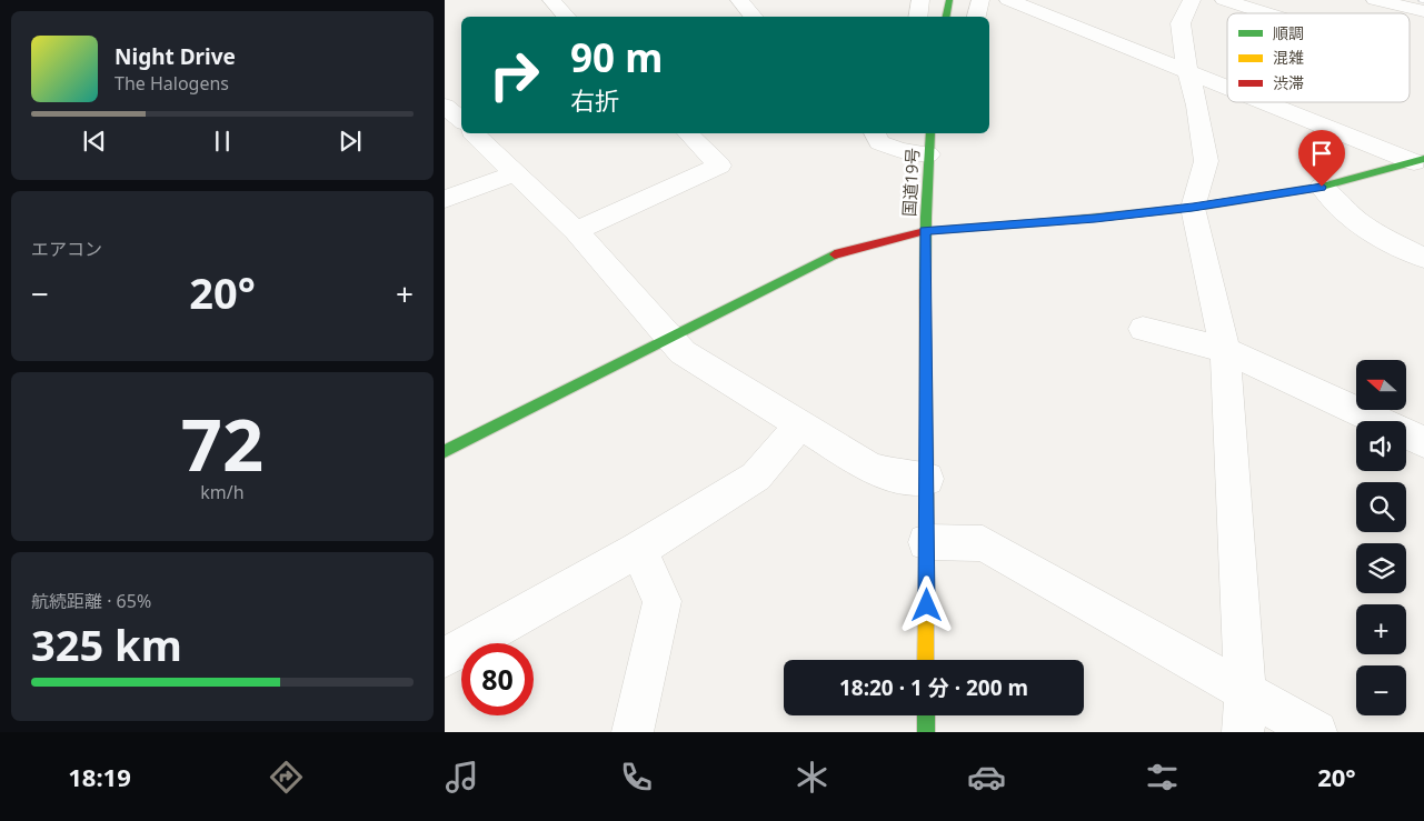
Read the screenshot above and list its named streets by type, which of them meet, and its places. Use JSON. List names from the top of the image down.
{
  "streets": {
    "main road": ["国道19号"]
  },
  "legend": ["順調", "混雑", "渋滞"],
  "north": "left",
  "page": {
    "turn": ["90 m", "右折"],
    "song": ["Night Drive", "The Halogens"],
    "tile": [
      "エアコン",
      ["72", "km/h"],
      ["航続距離 · 65%", "325 km"]
    ],
    "heat": ["−", "20°", "+"],
    "map_buttons": ["+", "−"],
    "limit": "80",
    "trip": "18:20 · 1 分 · 200 m",
    "tabs": ["18:19", "20°"]
  }
}
